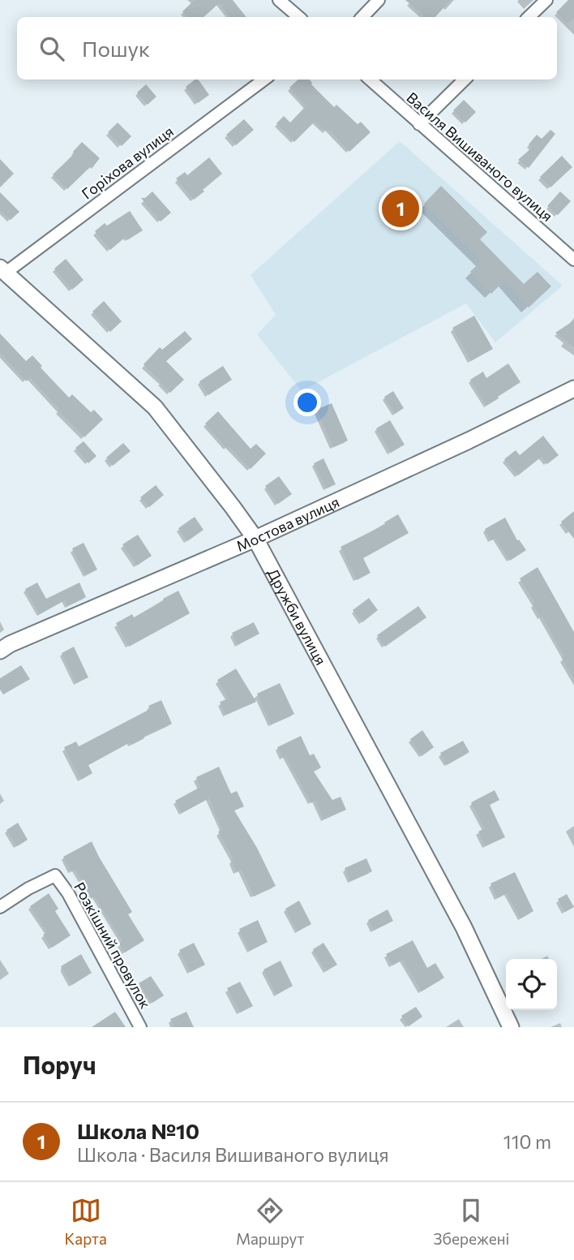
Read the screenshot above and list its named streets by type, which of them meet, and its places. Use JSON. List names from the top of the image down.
{
  "streets": {
    "street": [
      "Василя Вишиваного вулиця",
      "Горіхова вулиця",
      "Мостова вулиця",
      "Дружби вулиця",
      "Розкішний провулок"
    ]
  },
  "crossings": [
    ["Горіхова вулиця", "Дружби вулиця"],
    ["Мостова вулиця", "Дружби вулиця"]
  ],
  "page": {
    "search": "Пошук",
    "pins": "1",
    "heading": "Поруч",
    "list": [
      {
        "mark": "1",
        "name": "Школа №10",
        "note": "Школа · Василя Вишиваного вулиця",
        "value": "110 m"
      }
    ],
    "nav": ["Карта", "Маршрут", "Збережені"]
  }
}
